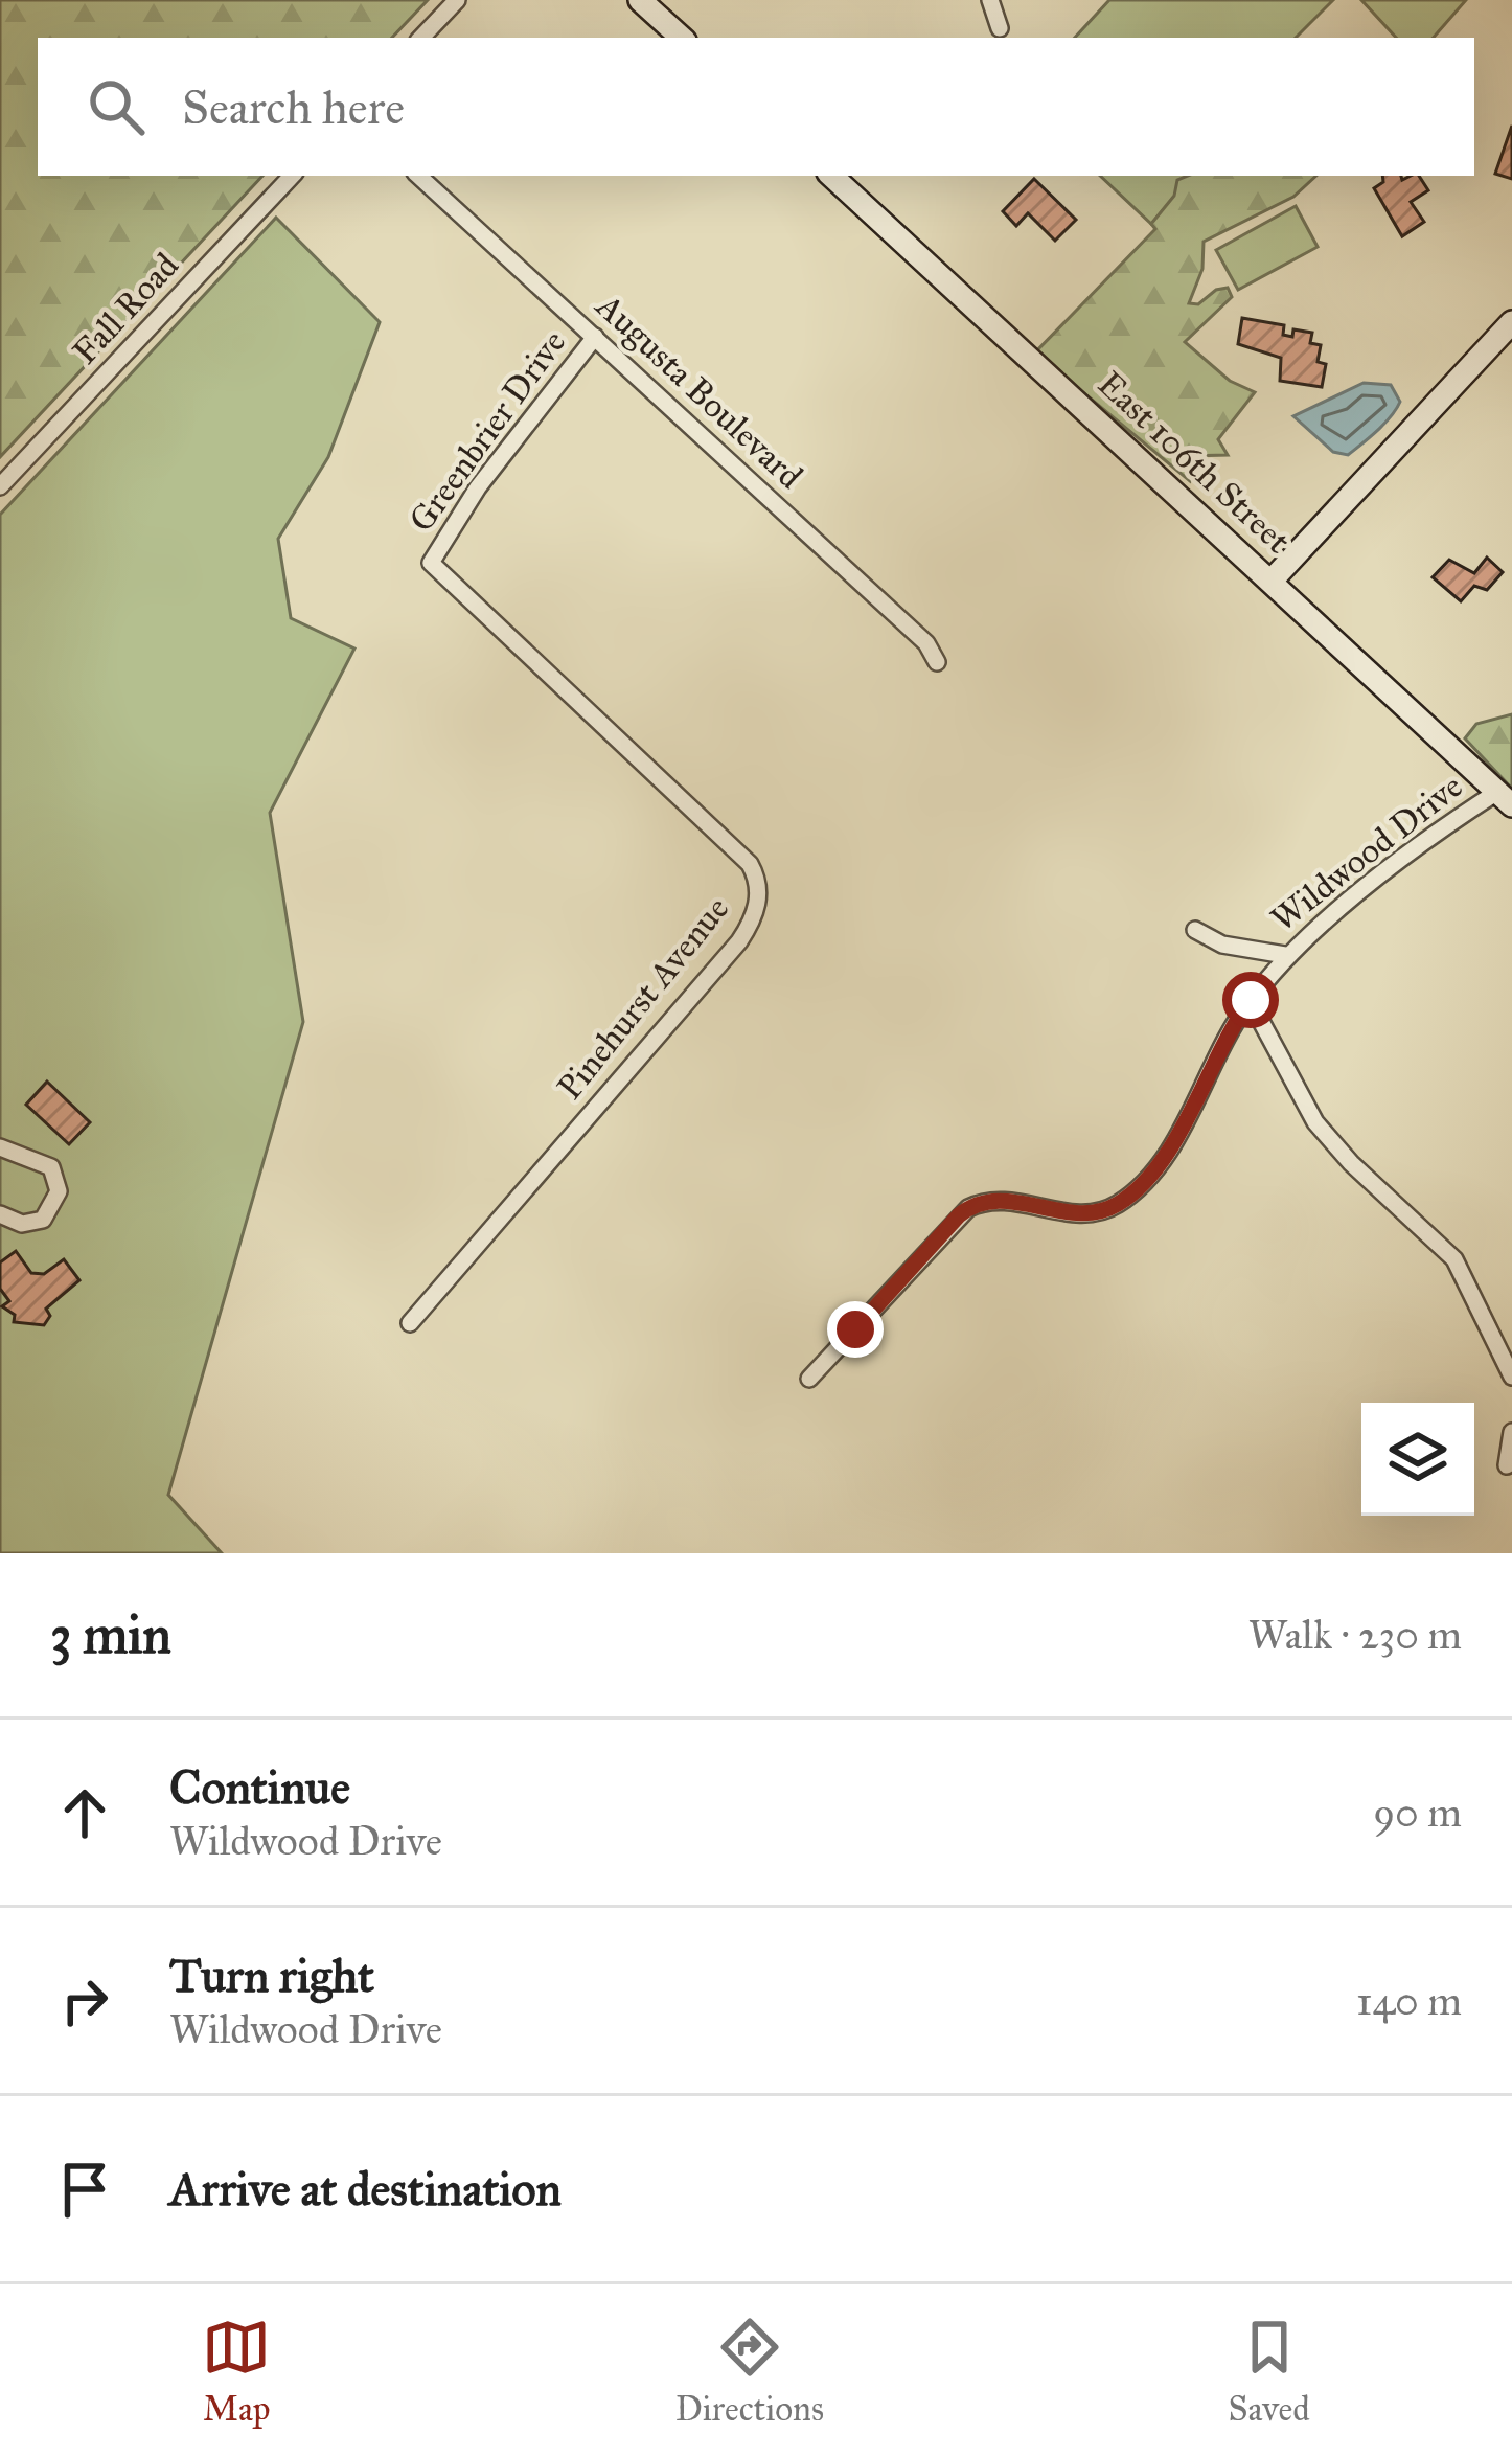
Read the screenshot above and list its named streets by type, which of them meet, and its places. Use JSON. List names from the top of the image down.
{
  "streets": {
    "street": [
      "Fall Road",
      "Augusta Boulevard",
      "Greenbrier Drive",
      "East 106th Street",
      "Wildwood Drive",
      "Pinehurst Avenue"
    ]
  },
  "crossings": [
    ["Augusta Boulevard", "Greenbrier Drive"],
    ["Greenbrier Drive", "Pinehurst Avenue"],
    ["East 106th Street", "Wildwood Drive"]
  ],
  "page": {
    "search": "Search here",
    "heading": ["3 min", "Walk · 230 m"],
    "list": [
      ["Continue", "Wildwood Drive", "90 m"],
      ["Turn right", "Wildwood Drive", "140 m"],
      "Arrive at destination"
    ],
    "nav": ["Map", "Directions", "Saved"]
  }
}
